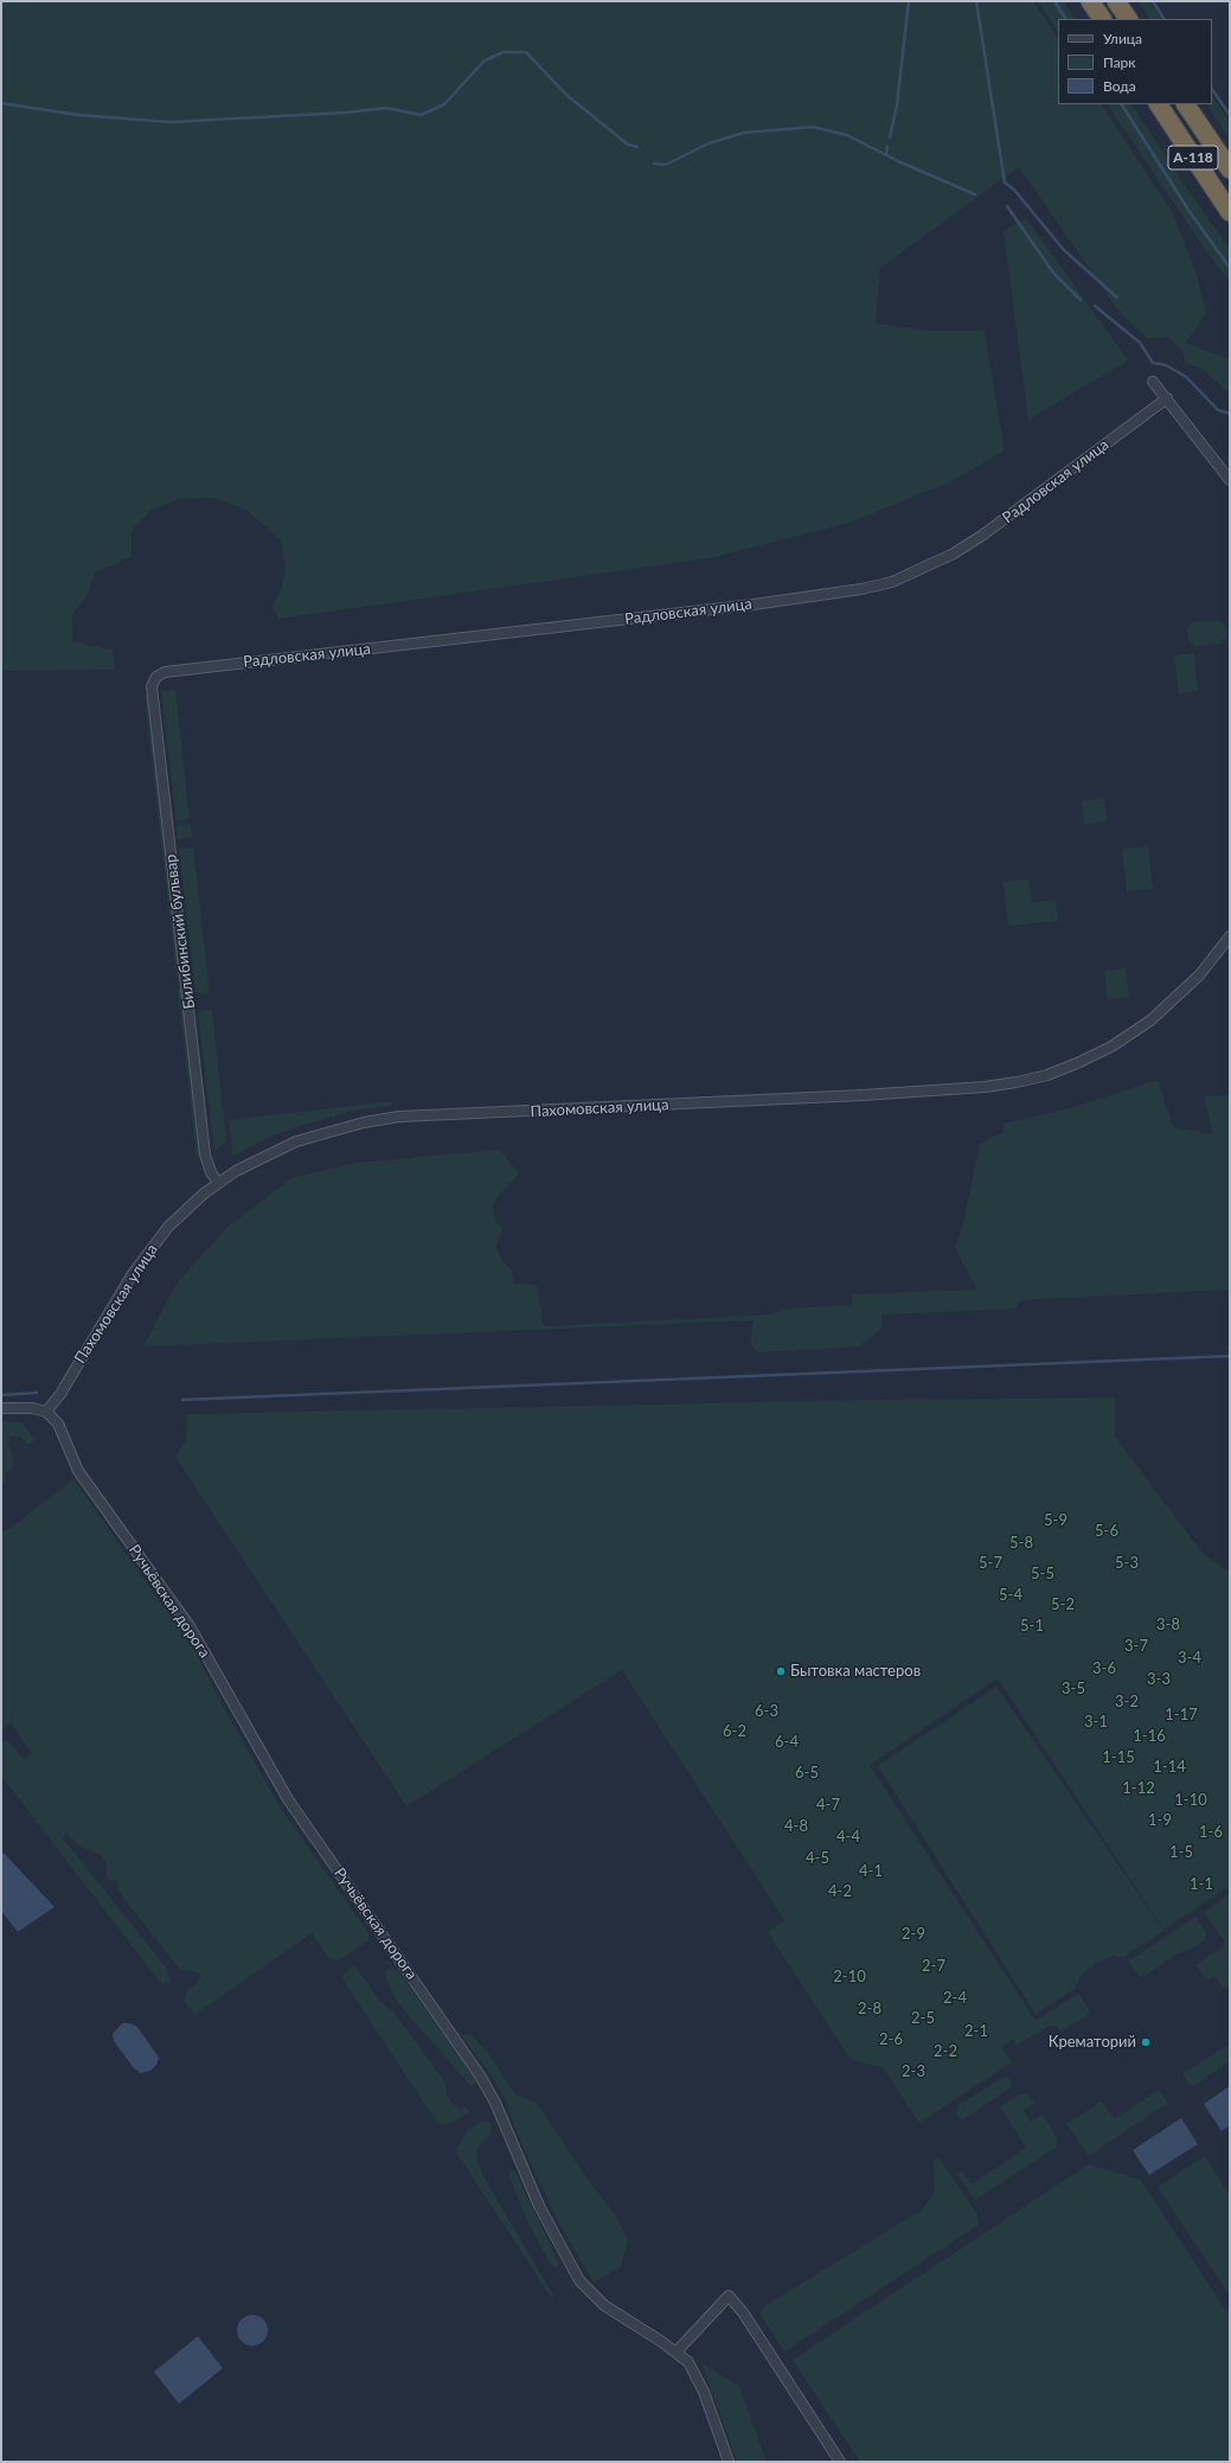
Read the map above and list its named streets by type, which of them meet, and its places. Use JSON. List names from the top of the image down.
{
  "streets": {
    "highway": ["А-118"],
    "street": [
      "Радловская улица",
      "Билибинский бульвар",
      "Пахомовская улица",
      "Ручьёвская дорога"
    ]
  },
  "crossings": [
    ["Радловская улица", "Билибинский бульвар"],
    ["Билибинский бульвар", "Пахомовская улица"],
    ["Пахомовская улица", "Ручьёвская дорога"]
  ],
  "parks": [
    "5-9",
    "5-6",
    "5-8",
    "5-7",
    "5-3",
    "5-5",
    "5-4",
    "5-2",
    "3-8",
    "5-1",
    "3-7",
    "3-4",
    "3-6",
    "3-3",
    "3-5",
    "3-2",
    "6-3",
    "1-17",
    "3-1",
    "6-2",
    "1-16",
    "6-4",
    "1-15",
    "1-14",
    "6-5",
    "1-12",
    "1-10",
    "4-7",
    "1-9",
    "4-8",
    "1-6",
    "4-4",
    "1-5",
    "4-5",
    "4-1",
    "1-1",
    "4-2",
    "2-9",
    "2-7",
    "2-10",
    "2-4",
    "2-8",
    "2-5",
    "2-1",
    "2-6",
    "2-2",
    "2-3"
  ],
  "places": ["Бытовка мастеров", "Крематорий"],
  "legend": ["Улица", "Парк", "Вода"]
}
